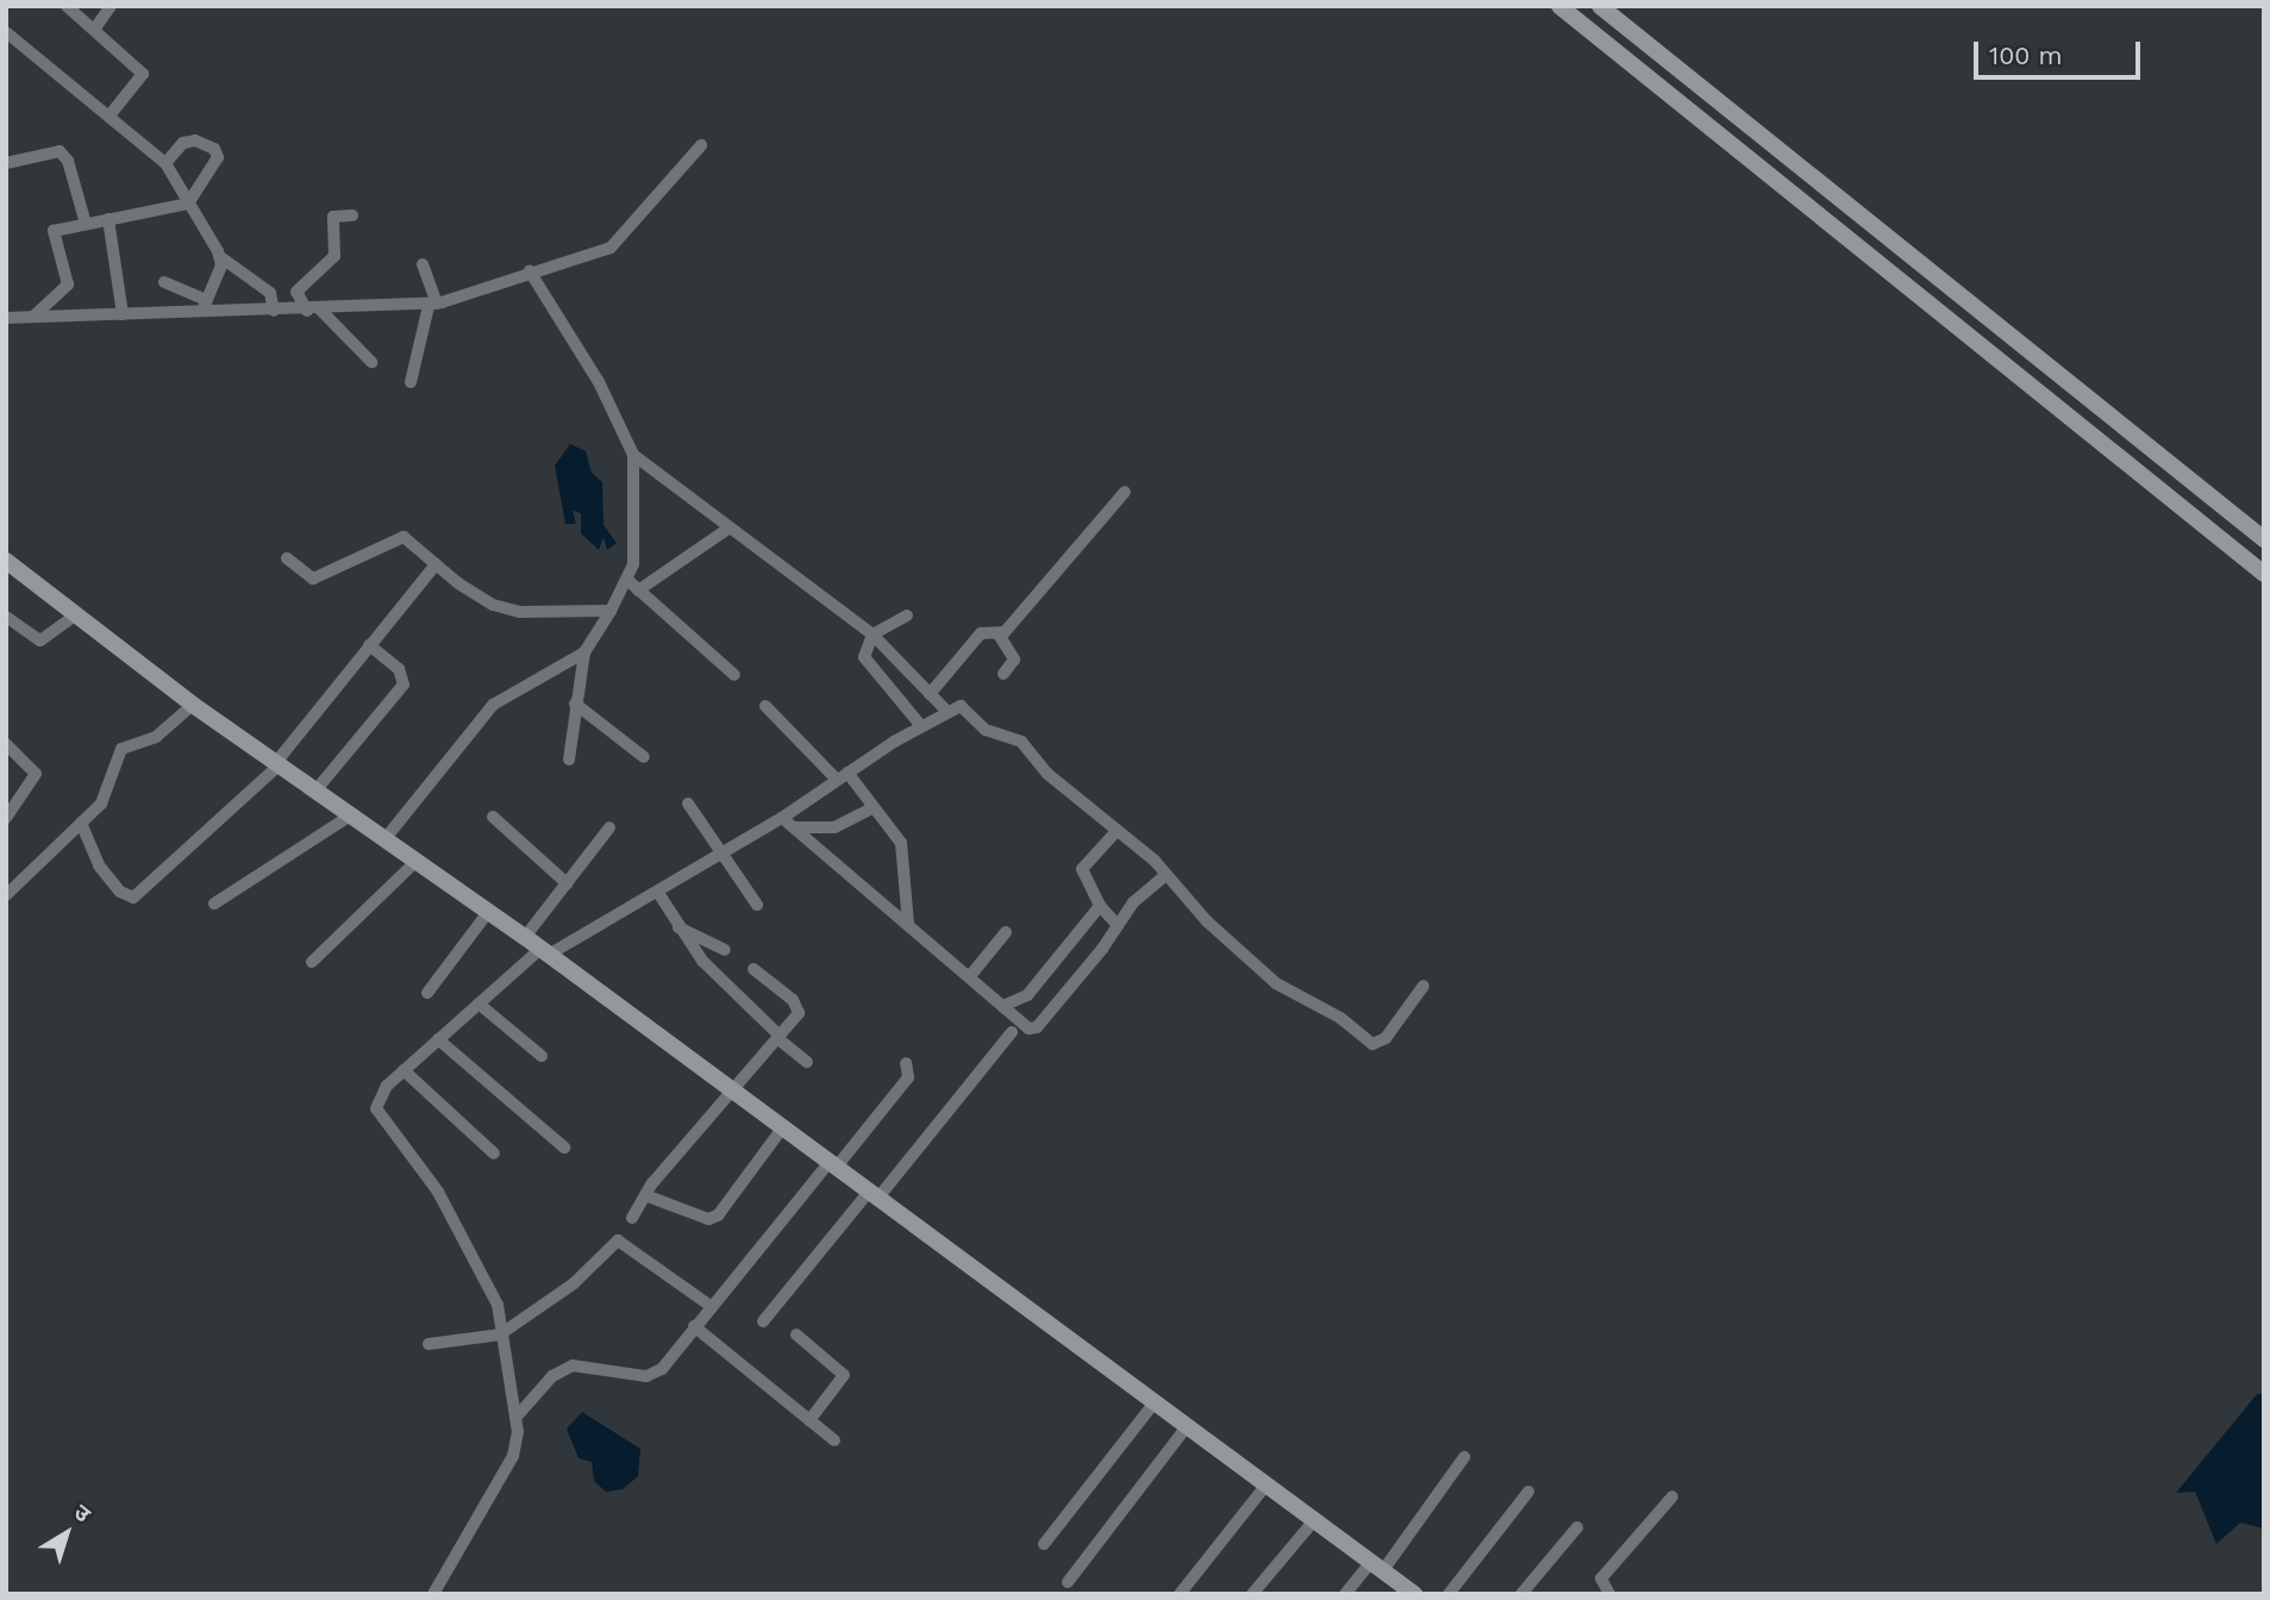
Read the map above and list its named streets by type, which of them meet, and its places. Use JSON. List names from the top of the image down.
{
  "scale_bar": "100 m",
  "north": "top right"
}
